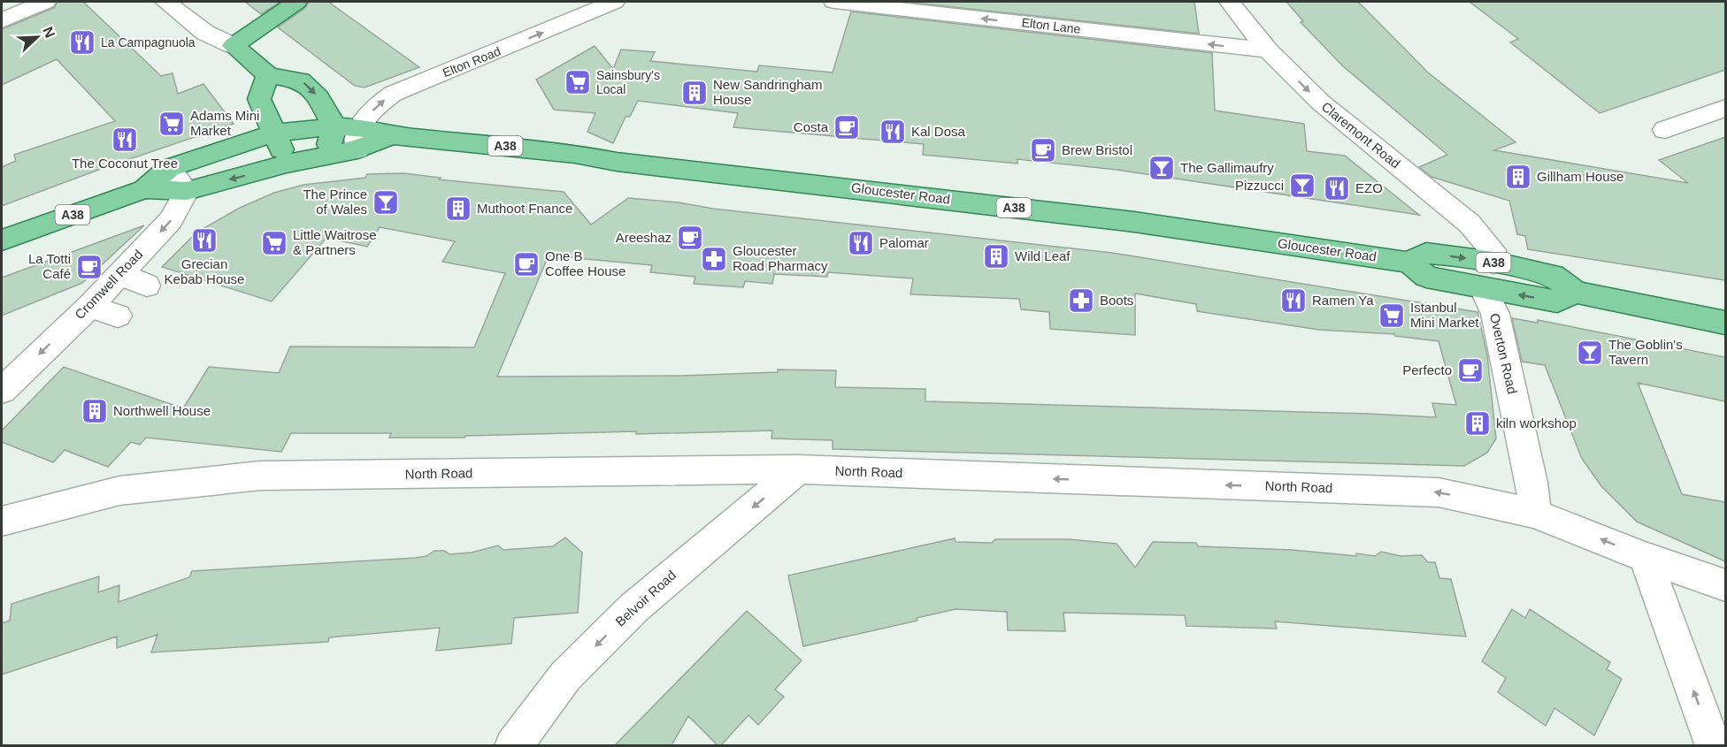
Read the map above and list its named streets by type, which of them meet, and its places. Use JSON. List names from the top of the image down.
{
  "streets": {
    "main road": ["A38", "Gloucester Road"],
    "street": [
      "Elton Lane",
      "Elton Road",
      "Claremont Road",
      "Cromwell Road",
      "Overton Road",
      "North Road",
      "Belvoir Road"
    ]
  },
  "crossings": [
    ["Elton Lane", "Claremont Road"],
    ["Elton Road", "Gloucester Road"],
    ["Claremont Road", "Gloucester Road"],
    ["Claremont Road", "Overton Road"],
    ["A38", "Gloucester Road"],
    ["A38", "Cromwell Road"],
    ["Gloucester Road", "Overton Road"],
    ["Overton Road", "North Road"],
    ["North Road", "Belvoir Road"]
  ],
  "one_way": [
    "Elton Lane",
    "Elton Road",
    "Claremont Road",
    "Cromwell Road",
    "North Road",
    "Belvoir Road"
  ],
  "places": {
    "restaurant": [
      "La Campagnuola",
      "Kal Dosa",
      "The Coconut Tree",
      "EZO",
      "Grecian Kebab House",
      "Palomar",
      "Ramen Ya"
    ],
    "supermarket": [
      "Sainsbury's Local",
      "Adams Mini Market",
      "Little Waitrose & Partners",
      "Istanbul Mini Market"
    ],
    "building": [
      "New Sandringham House",
      "Gillham House",
      "Muthoot Fnance",
      "Wild Leaf",
      "Northwell House",
      "kiln workshop"
    ],
    "cafe": [
      "Costa",
      "Brew Bristol",
      "Areeshaz",
      "One B Coffee House",
      "La Totti Café",
      "Perfecto"
    ],
    "bar": [
      "The Gallimaufry",
      "Pizzucci",
      "The Prince of Wales",
      "The Goblin's Tavern"
    ],
    "pharmacy": ["Gloucester Road Pharmacy", "Boots"]
  },
  "north": "top right"
}
